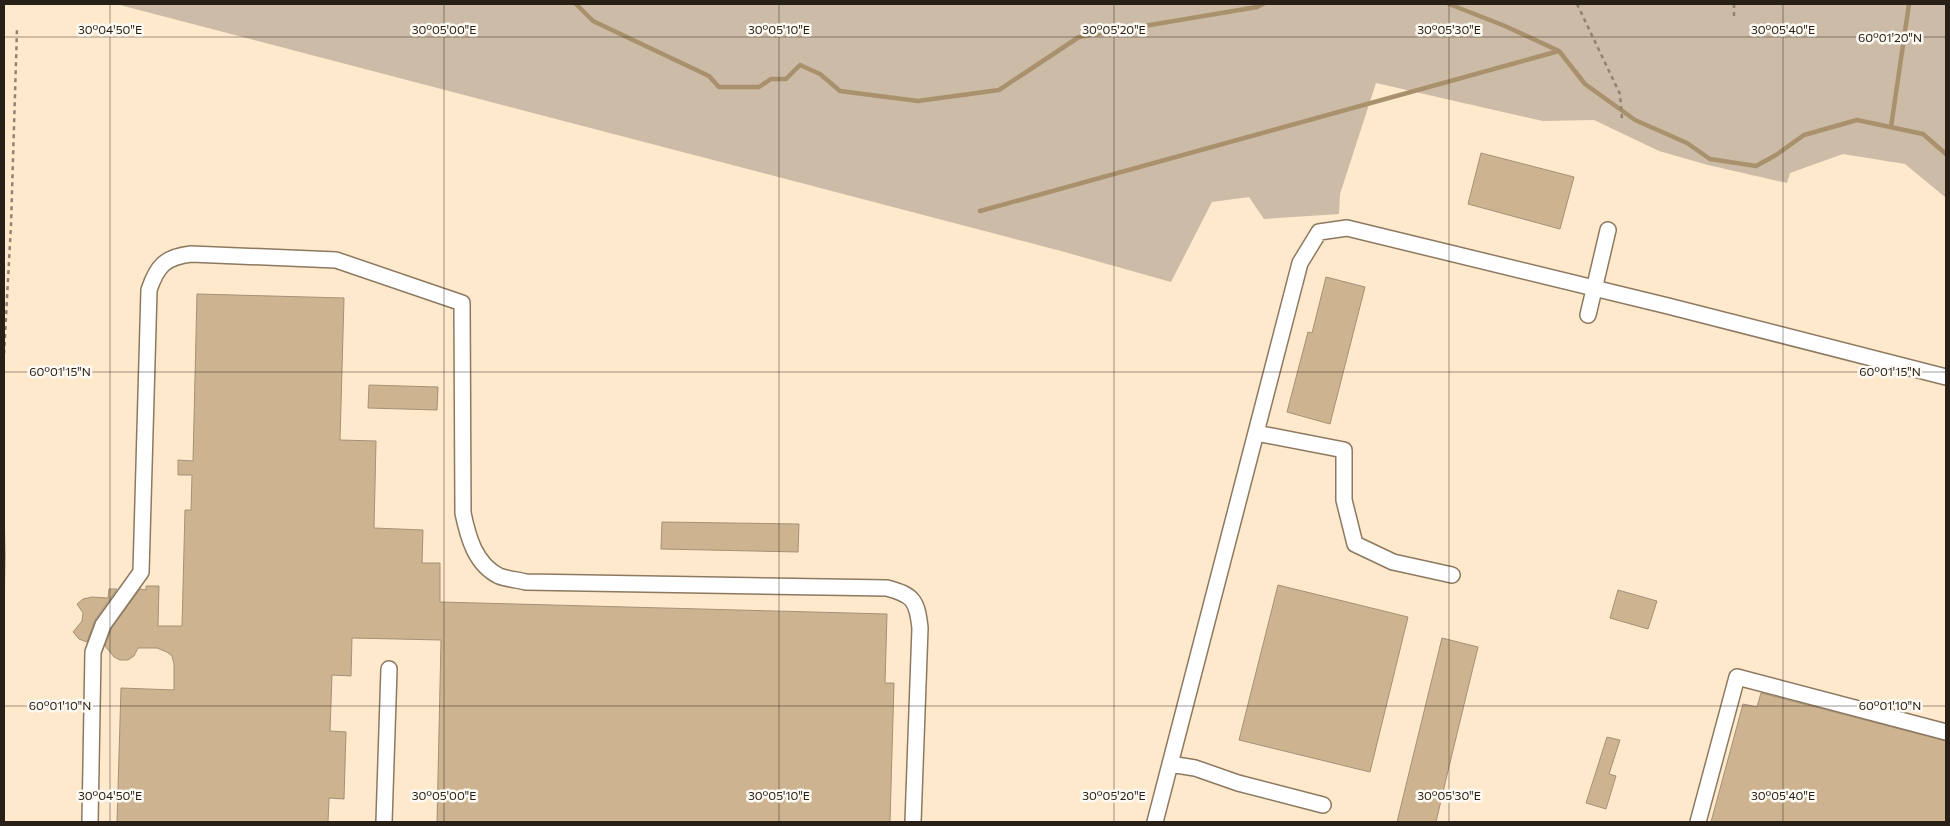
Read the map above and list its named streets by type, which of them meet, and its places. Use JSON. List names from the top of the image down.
{
  "coordinates": [
    "30°04'50\"E",
    "30°05'00\"E",
    "30°05'10\"E",
    "30°05'20\"E",
    "30°05'30\"E",
    "30°05'40\"E",
    "60°01'20\"N",
    "60°01'15\"N",
    "60°01'10\"N"
  ]
}
